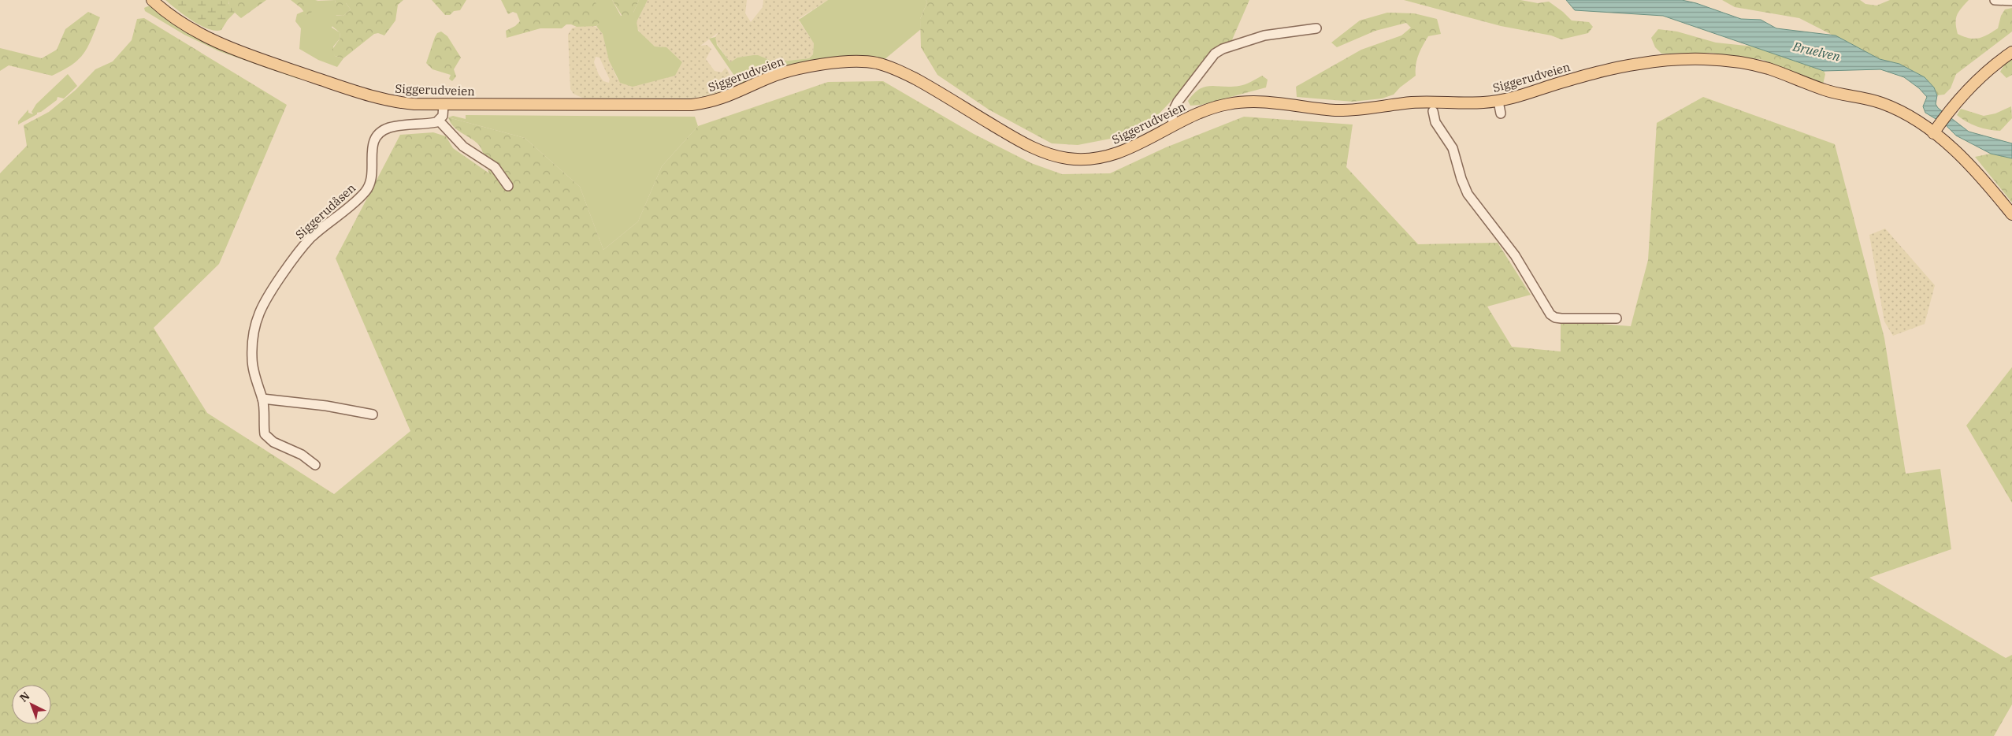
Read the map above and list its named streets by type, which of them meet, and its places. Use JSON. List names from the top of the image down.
{
  "streets": {
    "main road": ["Siggerudveien"],
    "street": ["Siggerudåsen"]
  },
  "water": ["Bruelven"],
  "north": "top left"
}
